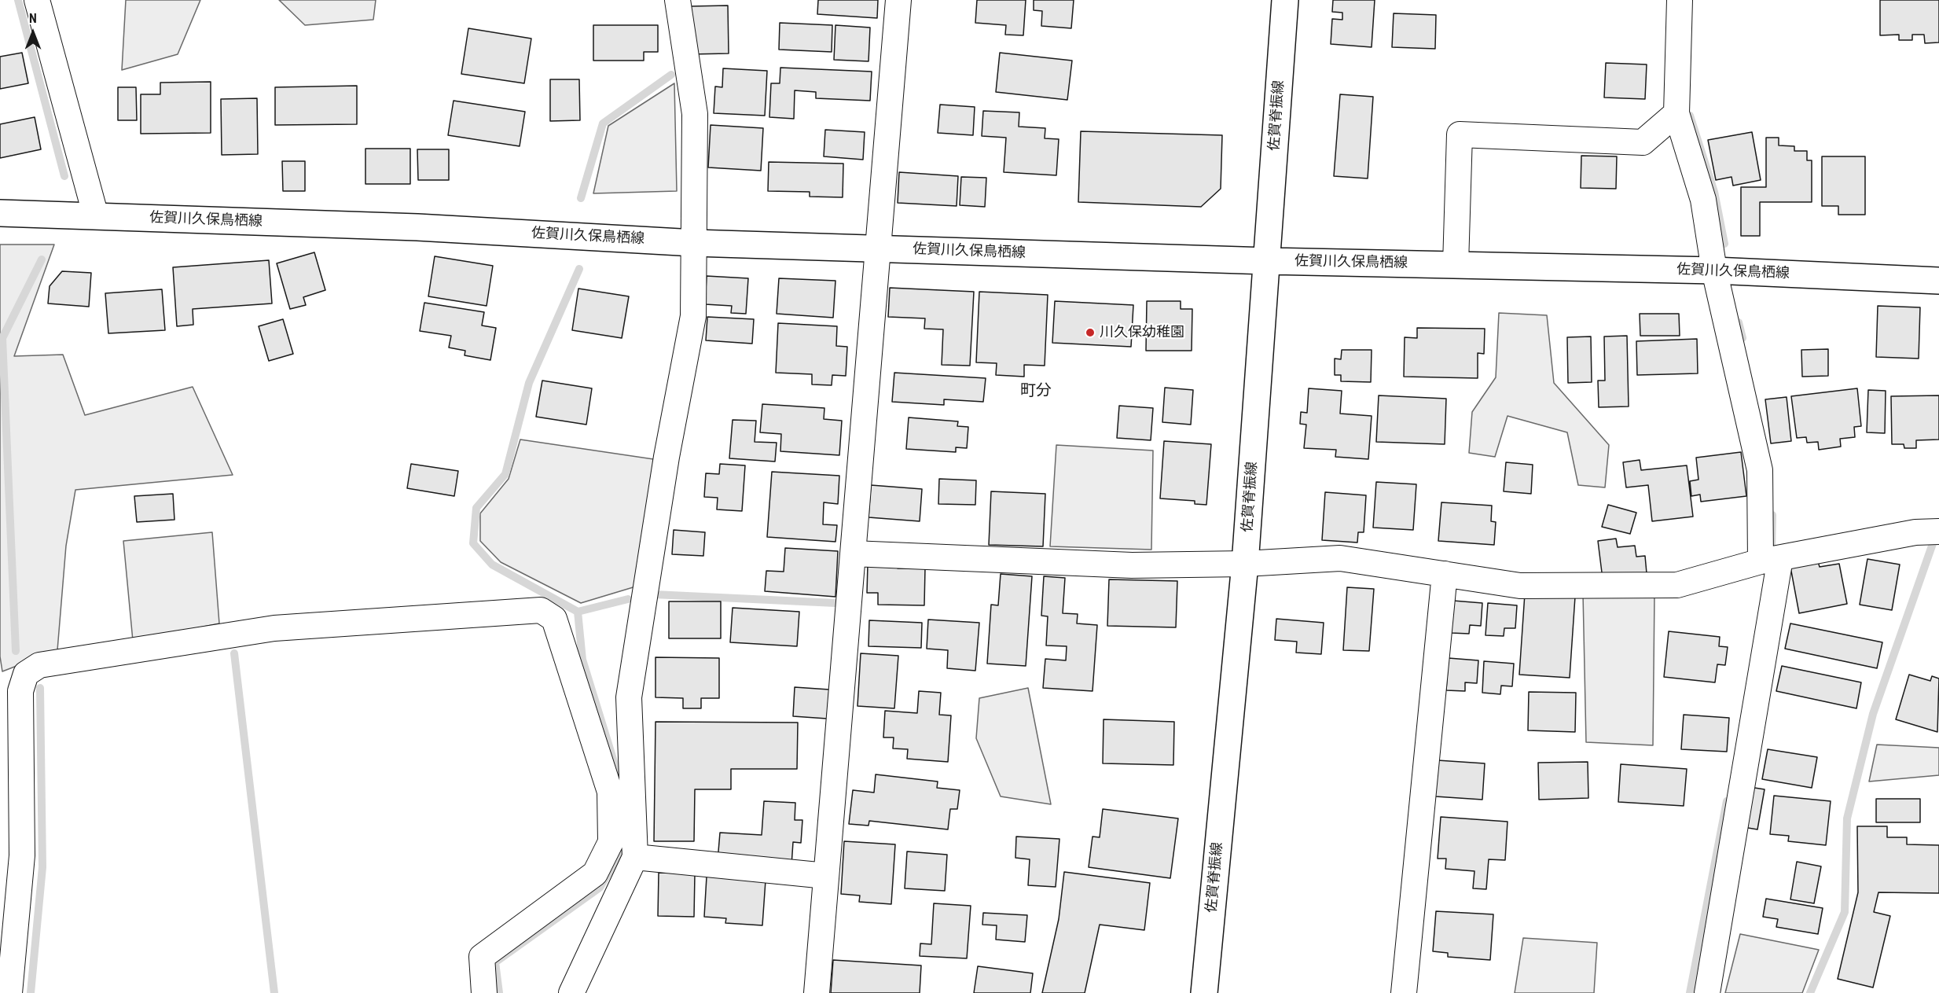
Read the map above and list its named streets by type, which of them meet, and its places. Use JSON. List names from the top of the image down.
{
  "streets": {
    "main road": ["佐賀脊振線", "佐賀川久保鳥栖線"]
  },
  "crossings": [
    ["佐賀脊振線", "佐賀川久保鳥栖線"]
  ],
  "districts": ["町分"],
  "places": ["川久保幼稚園"],
  "north": "top"
}
